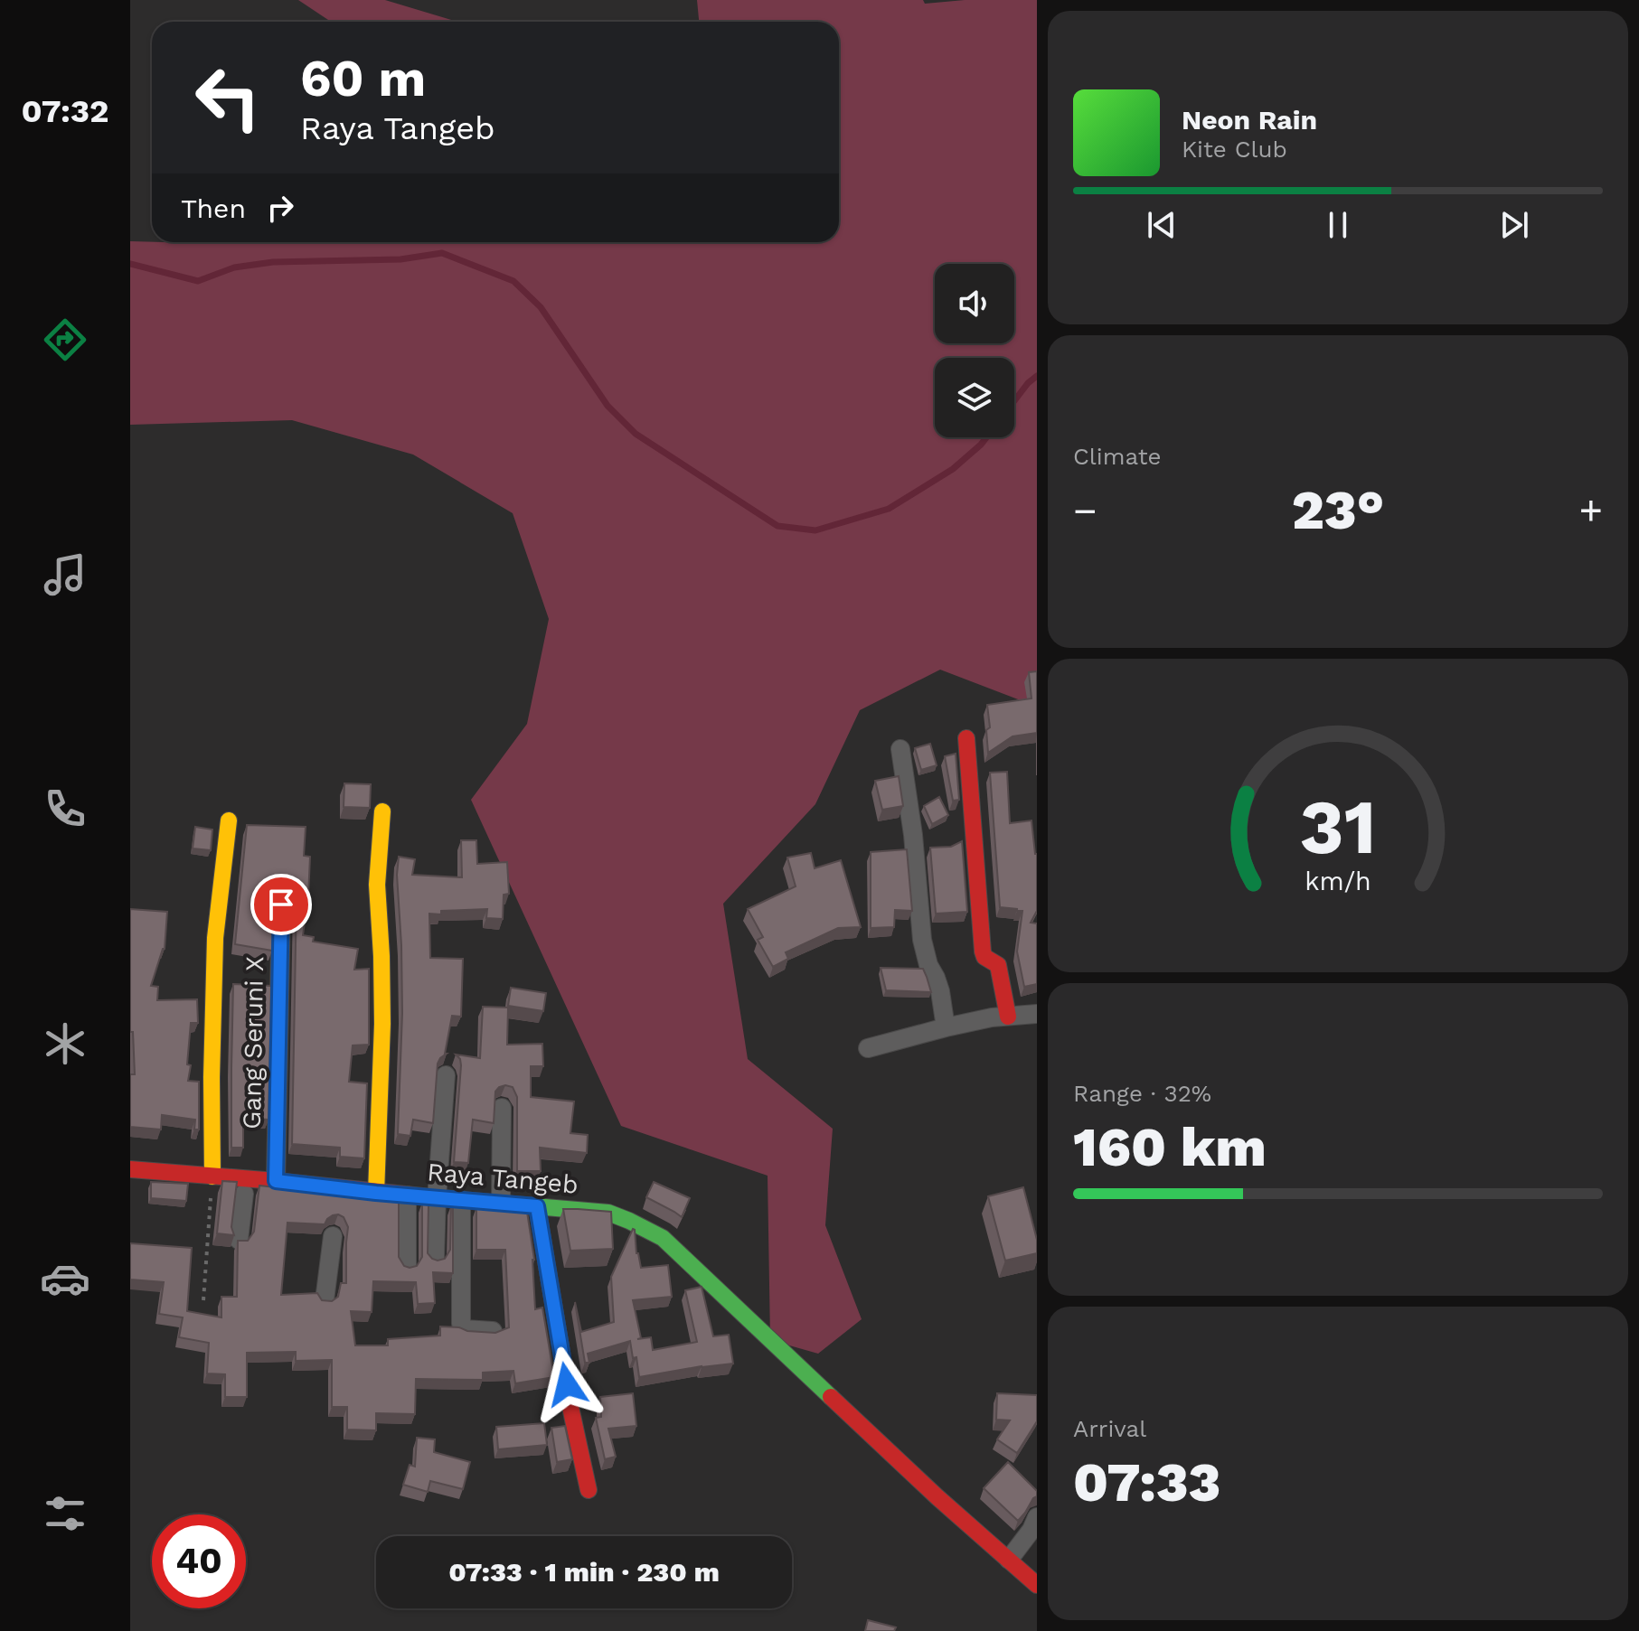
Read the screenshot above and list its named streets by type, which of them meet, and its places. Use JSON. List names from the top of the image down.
{
  "streets": {
    "street": ["Gang Seruni X", "Raya Tangeb"]
  },
  "crossings": [
    ["Gang Seruni X", "Raya Tangeb"]
  ],
  "page": {
    "tabs": "07:32",
    "turn": ["60 m", "Raya Tangeb"],
    "song": ["Neon Rain", "Kite Club"],
    "then": "Then",
    "tile": [
      "Climate",
      ["Range · 32%", "160 km"],
      ["Arrival", "07:33"]
    ],
    "heat": ["−", "23°", "+"],
    "limit": "40",
    "trip": "07:33 · 1 min · 230 m",
    "gauge": ["31", "km/h"]
  }
}
